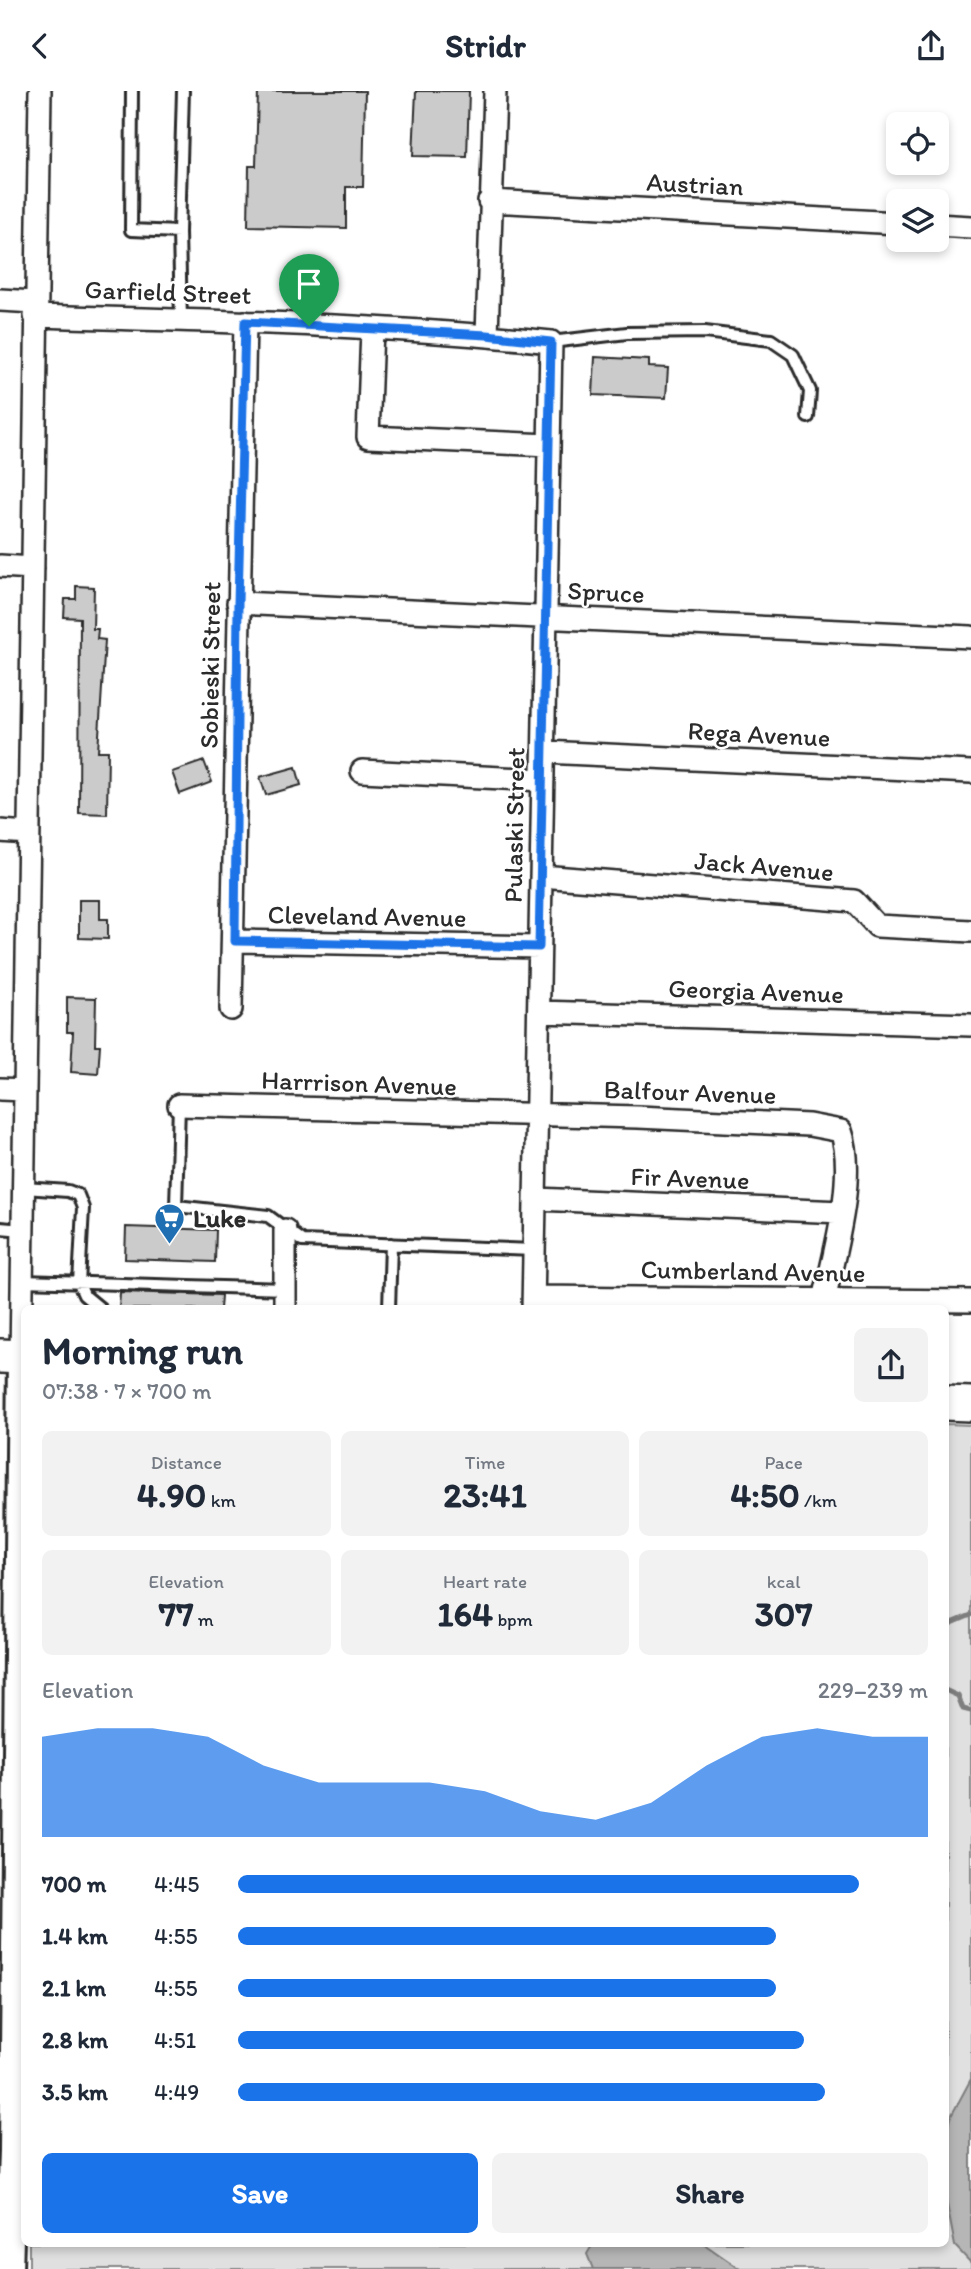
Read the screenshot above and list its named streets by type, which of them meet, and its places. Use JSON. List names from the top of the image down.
{
  "streets": {
    "street": [
      "Austrian",
      "Garfield Street",
      "Spruce",
      "Sobieski Street",
      "Rega Avenue",
      "Pulaski Street",
      "Jack Avenue",
      "Cleveland Avenue",
      "Georgia Avenue",
      "Harrrison Avenue",
      "Balfour Avenue",
      "Fir Avenue",
      "Cumberland Avenue"
    ]
  },
  "crossings": [
    ["Garfield Street", "Sobieski Street"],
    ["Garfield Street", "Pulaski Street"],
    ["Spruce", "Sobieski Street"],
    ["Spruce", "Pulaski Street"],
    ["Sobieski Street", "Cleveland Avenue"],
    ["Rega Avenue", "Pulaski Street"],
    ["Pulaski Street", "Jack Avenue"],
    ["Pulaski Street", "Cleveland Avenue"],
    ["Pulaski Street", "Georgia Avenue"],
    ["Pulaski Street", "Harrrison Avenue"],
    ["Pulaski Street", "Balfour Avenue"],
    ["Pulaski Street", "Fir Avenue"],
    ["Pulaski Street", "Cumberland Avenue"],
    ["Harrrison Avenue", "Balfour Avenue"],
    ["Balfour Avenue", "Fir Avenue"]
  ],
  "places": {
    "supermarket": ["Luke"]
  },
  "page": {
    "header": "Stridr",
    "heading": ["Morning run", "07:38 · 7 × 700 m"],
    "stats": [
      ["Distance", "4.90 km"],
      ["Time", "23:41"],
      ["Pace", "4:50 /km"],
      ["Elevation", "77 m"],
      ["Heart rate", "164 bpm"],
      ["kcal", "307"]
    ],
    "chart": ["Elevation", "229–239 m"],
    "list": [
      {
        "name": "700 m",
        "note": "4:45"
      },
      {
        "name": "1.4 km",
        "note": "4:55"
      },
      {
        "name": "2.1 km",
        "note": "4:55"
      },
      {
        "name": "2.8 km",
        "note": "4:51"
      },
      {
        "name": "3.5 km",
        "note": "4:49"
      }
    ],
    "buttons": ["Save", "Share"]
  }
}
